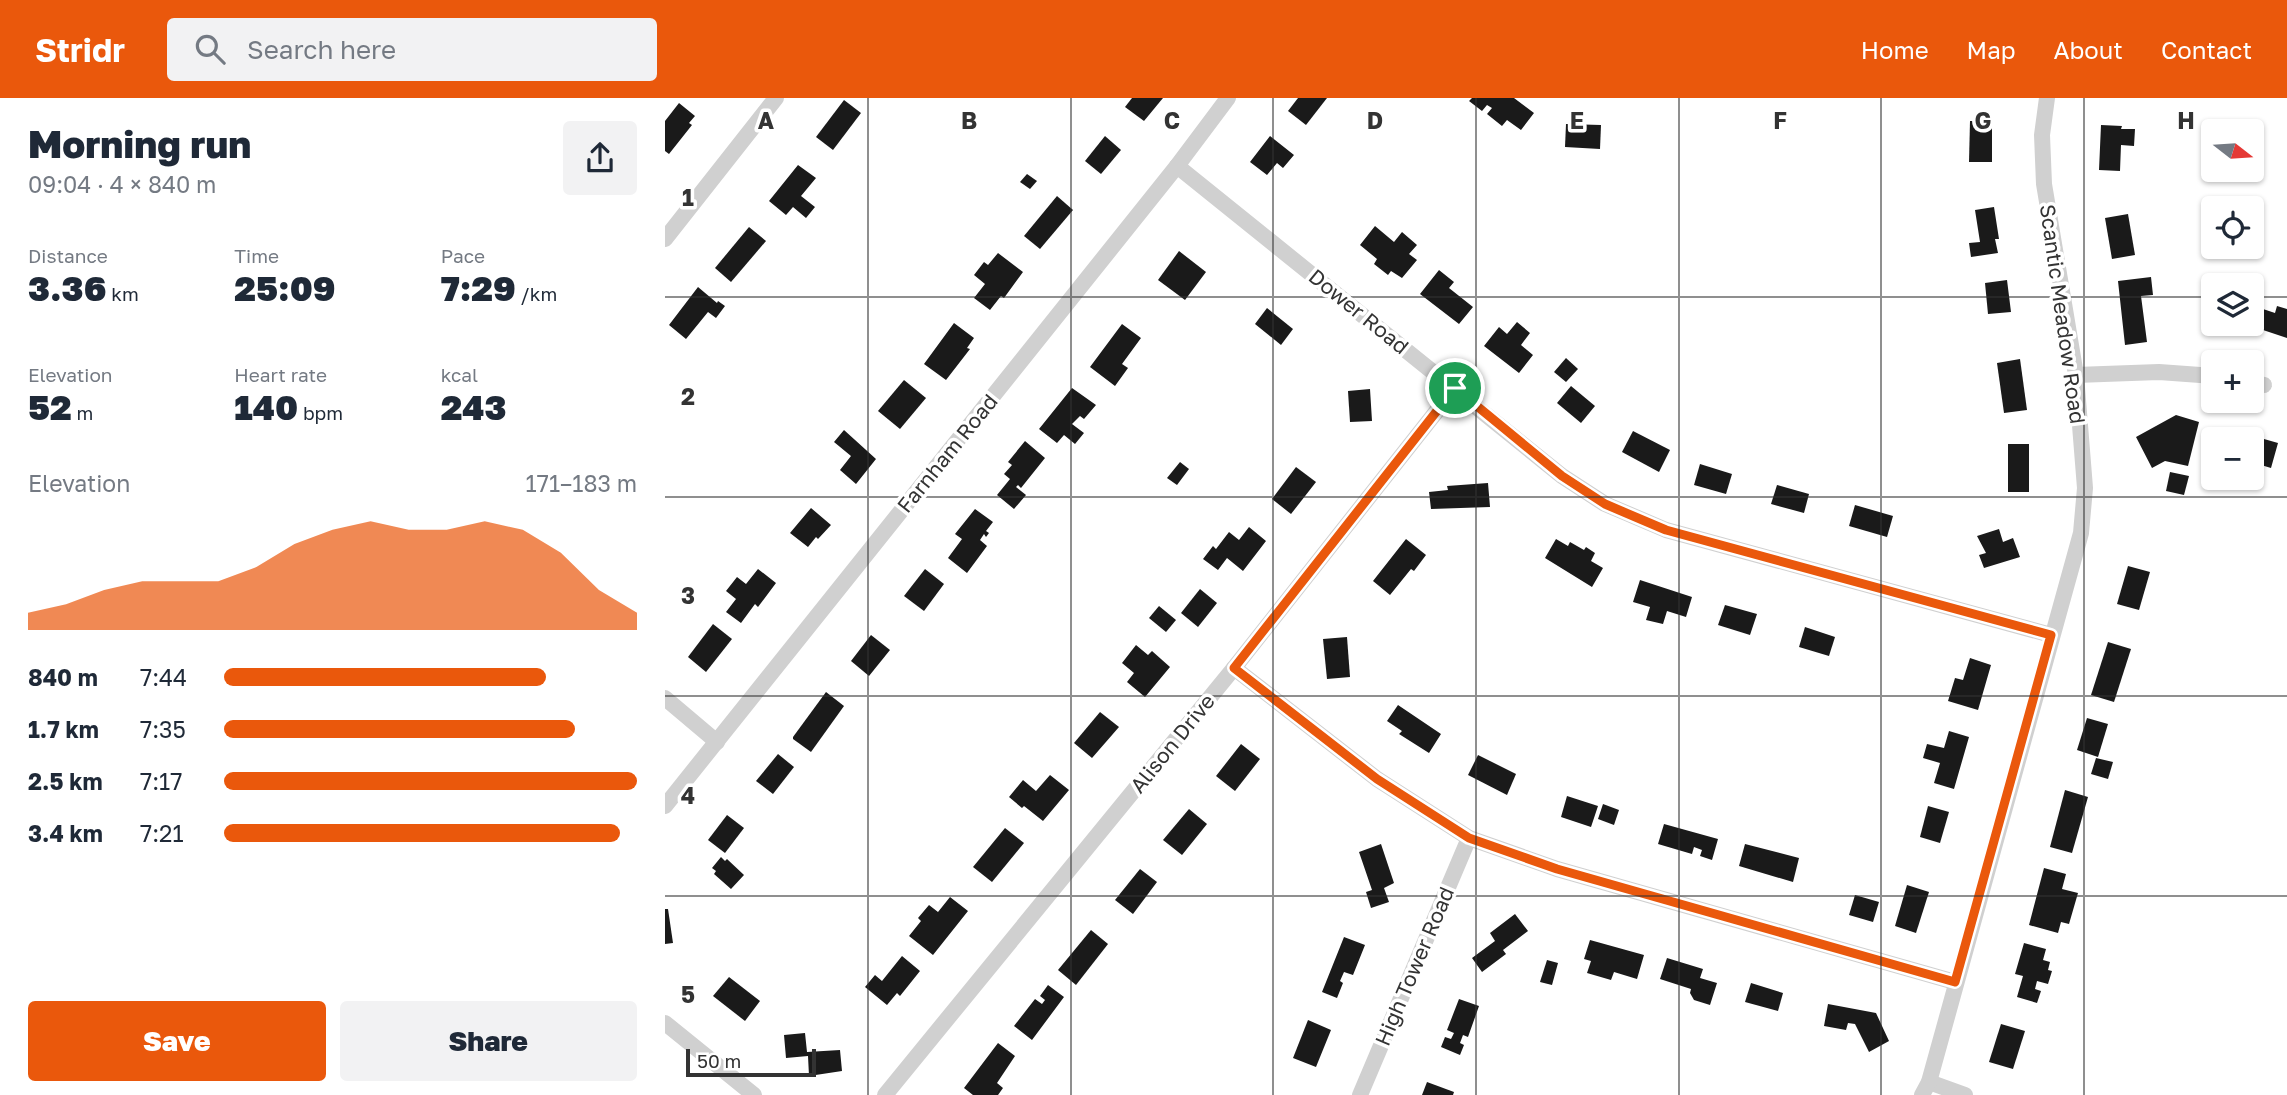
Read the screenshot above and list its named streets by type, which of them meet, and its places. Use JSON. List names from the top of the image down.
{
  "streets": {
    "street": [
      "Dower Road",
      "Scantic Meadow Road",
      "Farnham Road",
      "Alison Drive",
      "High Tower Road"
    ]
  },
  "crossings": [
    ["Dower Road", "Scantic Meadow Road"],
    ["Dower Road", "Farnham Road"],
    ["Dower Road", "Alison Drive"]
  ],
  "scale_bar": "50 m",
  "north": "right",
  "page": {
    "header": "Stridr",
    "search": "Search here",
    "nav": [
      "Home",
      "Map",
      "About",
      "Contact"
    ],
    "heading": ["Morning run", "09:04 · 4 × 840 m"],
    "map_buttons": ["+", "−"],
    "stats": [
      ["Distance", "3.36 km"],
      ["Time", "25:09"],
      ["Pace", "7:29 /km"],
      ["Elevation", "52 m"],
      ["Heart rate", "140 bpm"],
      ["kcal", "243"]
    ],
    "chart": ["Elevation", "171–183 m"],
    "list": [
      {
        "name": "840 m",
        "note": "7:44"
      },
      {
        "name": "1.7 km",
        "note": "7:35"
      },
      {
        "name": "2.5 km",
        "note": "7:17"
      },
      {
        "name": "3.4 km",
        "note": "7:21"
      }
    ],
    "buttons": ["Save", "Share"],
    "scale": "50 m"
  },
  "grid": {
    "columns": [
      "A",
      "B",
      "C",
      "D",
      "E",
      "F",
      "G",
      "H"
    ],
    "rows": [
      "1",
      "2",
      "3",
      "4",
      "5"
    ]
  }
}
